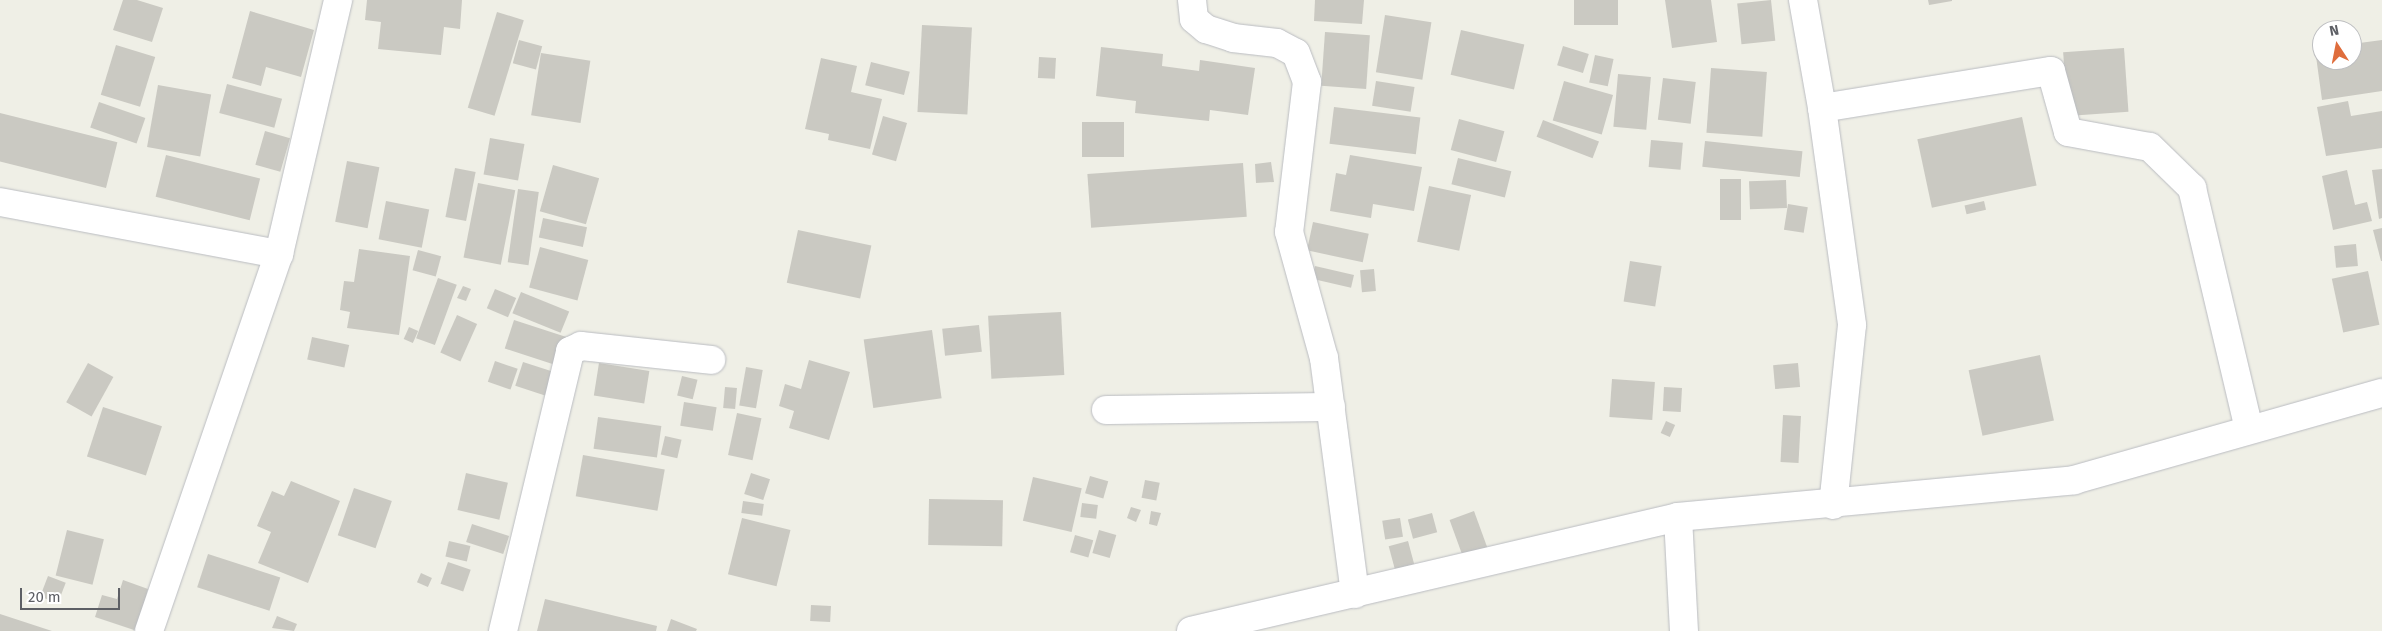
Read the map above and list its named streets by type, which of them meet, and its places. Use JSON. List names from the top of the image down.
{
  "scale_bar": "20 m",
  "north": "top"
}
